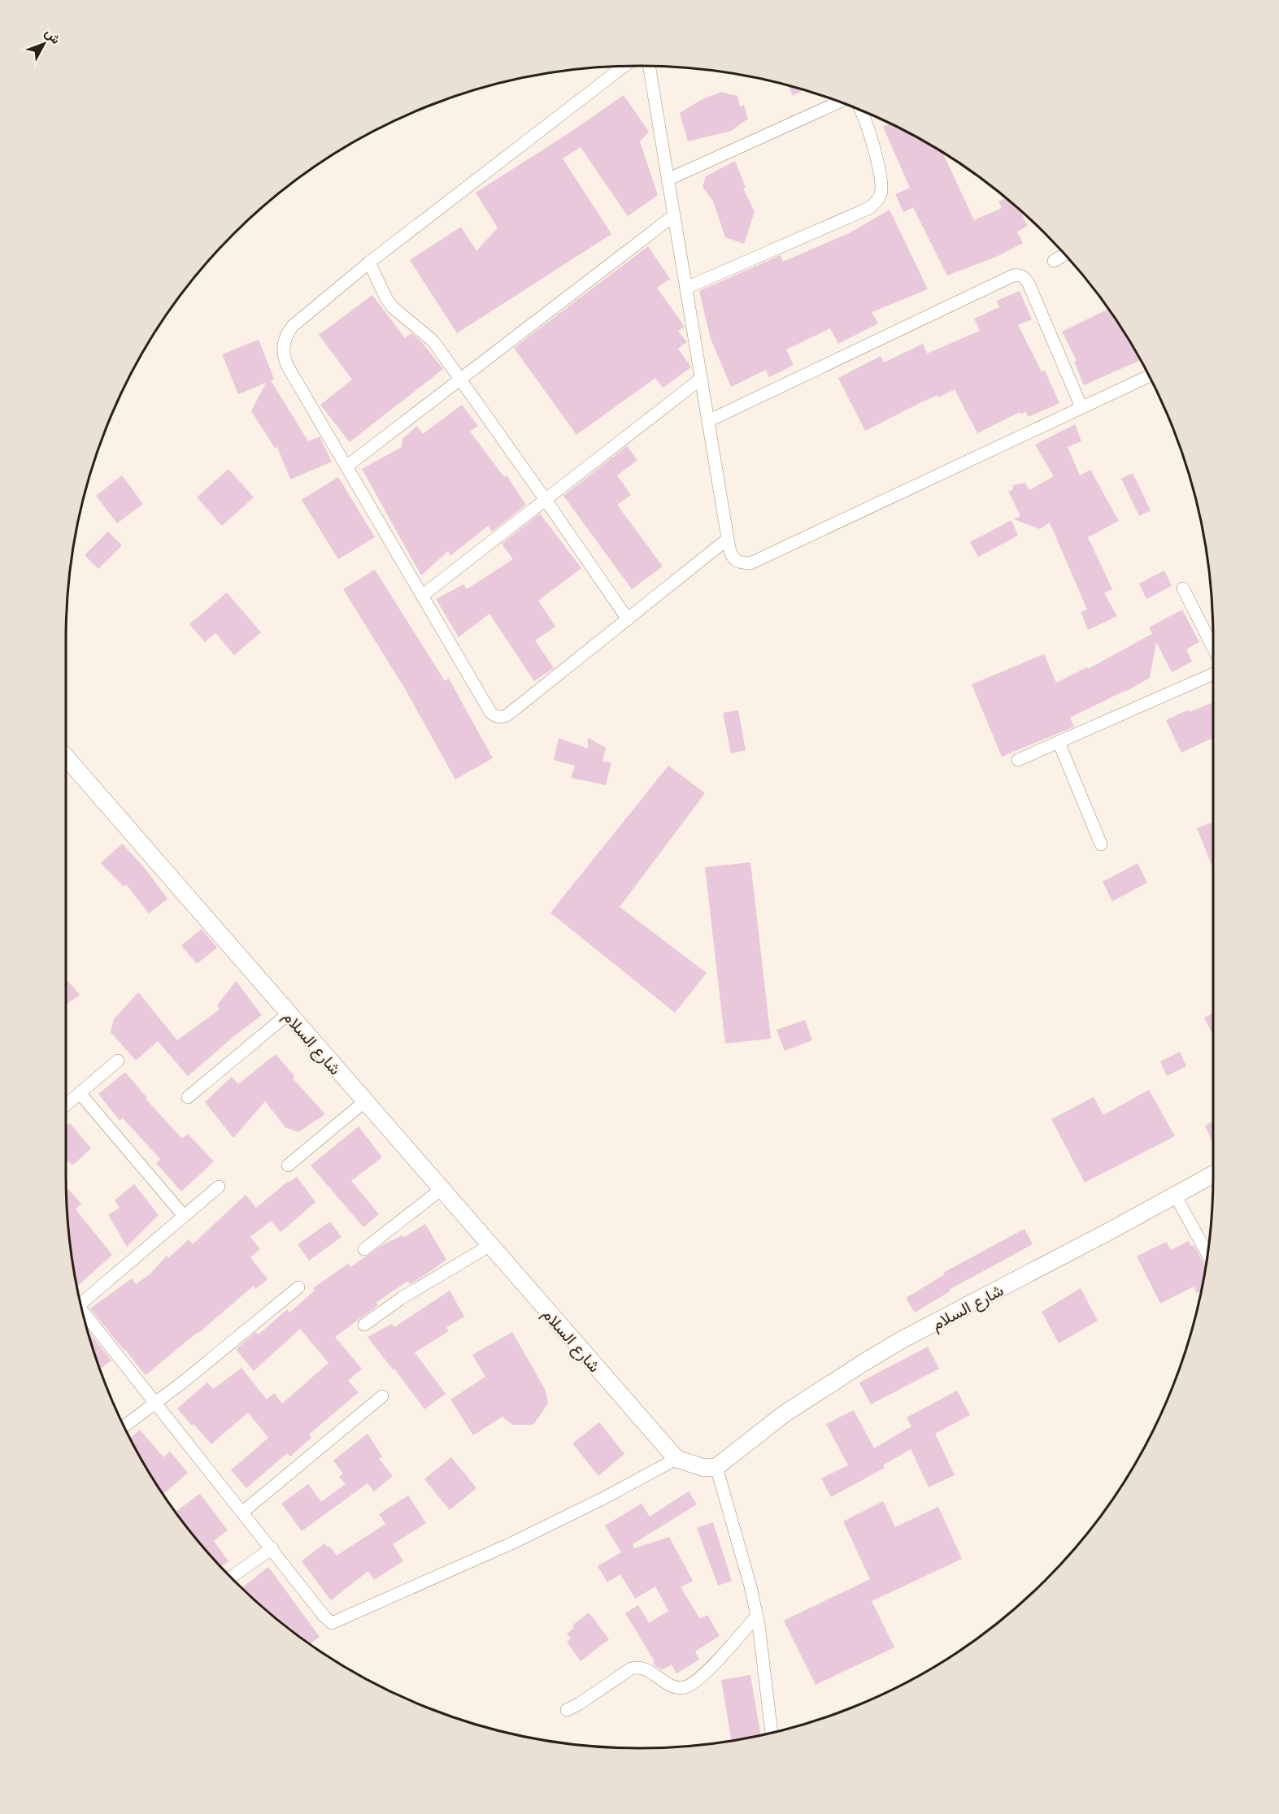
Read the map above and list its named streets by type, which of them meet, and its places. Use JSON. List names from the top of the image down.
{
  "streets": {
    "main road": ["شارع السلام"]
  },
  "north": "top right"
}
